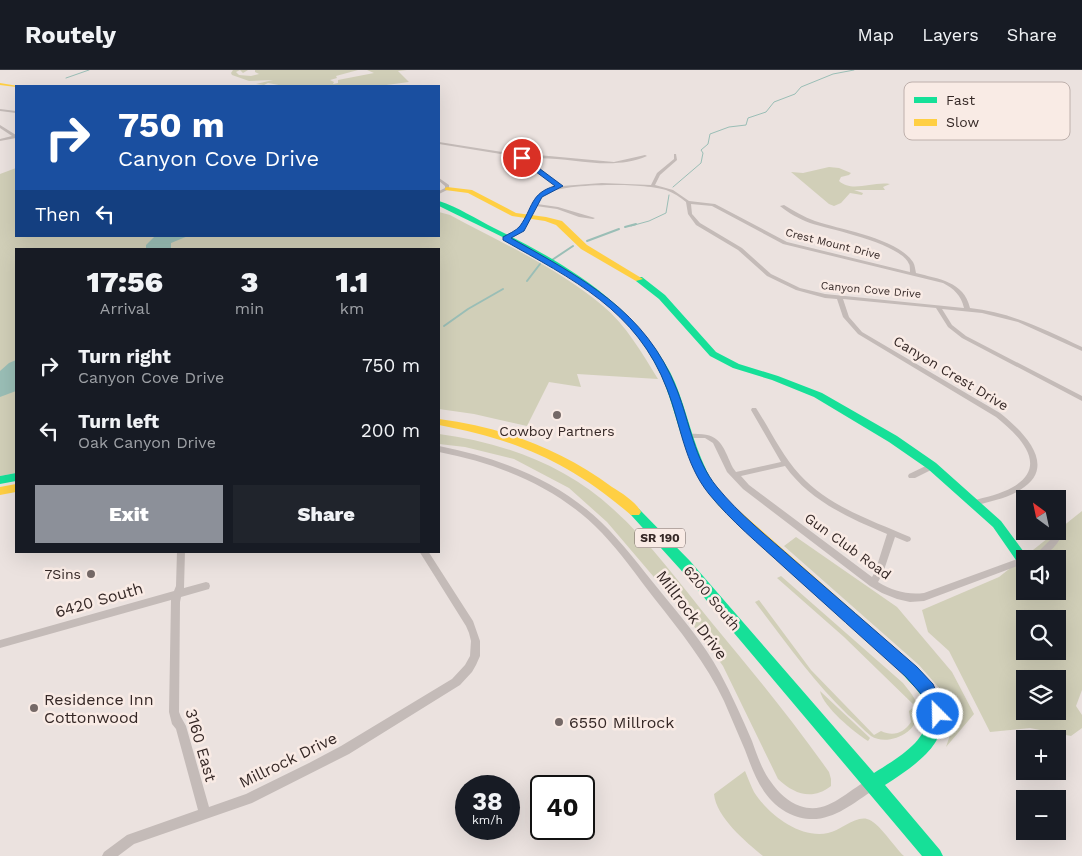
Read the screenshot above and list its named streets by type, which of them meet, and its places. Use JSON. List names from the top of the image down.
{
  "streets": {
    "main road": ["SR 190", "6200 South"],
    "street": [
      "Crest Mount Drive",
      "Canyon Cove Drive",
      "Canyon Crest Drive",
      "Gun Club Road",
      "6420 South",
      "Millrock Drive",
      "3160 East"
    ]
  },
  "crossings": [
    ["Crest Mount Drive", "Canyon Cove Drive"],
    ["Canyon Cove Drive", "Canyon Crest Drive"],
    ["SR 190", "6200 South"],
    ["SR 190", "Millrock Drive"],
    ["6200 South", "Millrock Drive"],
    ["6420 South", "3160 East"],
    ["Millrock Drive", "3160 East"]
  ],
  "places": [
    "Cowboy Partners",
    "7Sins",
    "Residence Inn Cottonwood",
    "6550 Millrock"
  ],
  "legend": ["Fast", "Slow"],
  "north": "top left",
  "page": {
    "header": "Routely",
    "nav": ["Map", "Layers", "Share"],
    "turn": ["750 m", "Canyon Cove Drive"],
    "then": "Then",
    "eta": [
      "17:56",
      "Arrival",
      "3",
      "min",
      "1.1",
      "km"
    ],
    "list": [
      {
        "name": "Turn right",
        "note": "Canyon Cove Drive",
        "value": "750 m"
      },
      {
        "name": "Turn left",
        "note": "Oak Canyon Drive",
        "value": "200 m"
      }
    ],
    "buttons": ["Exit", "Share"],
    "map_buttons": ["+", "−"],
    "speed": "38 km/h",
    "limit": "40"
  }
}
